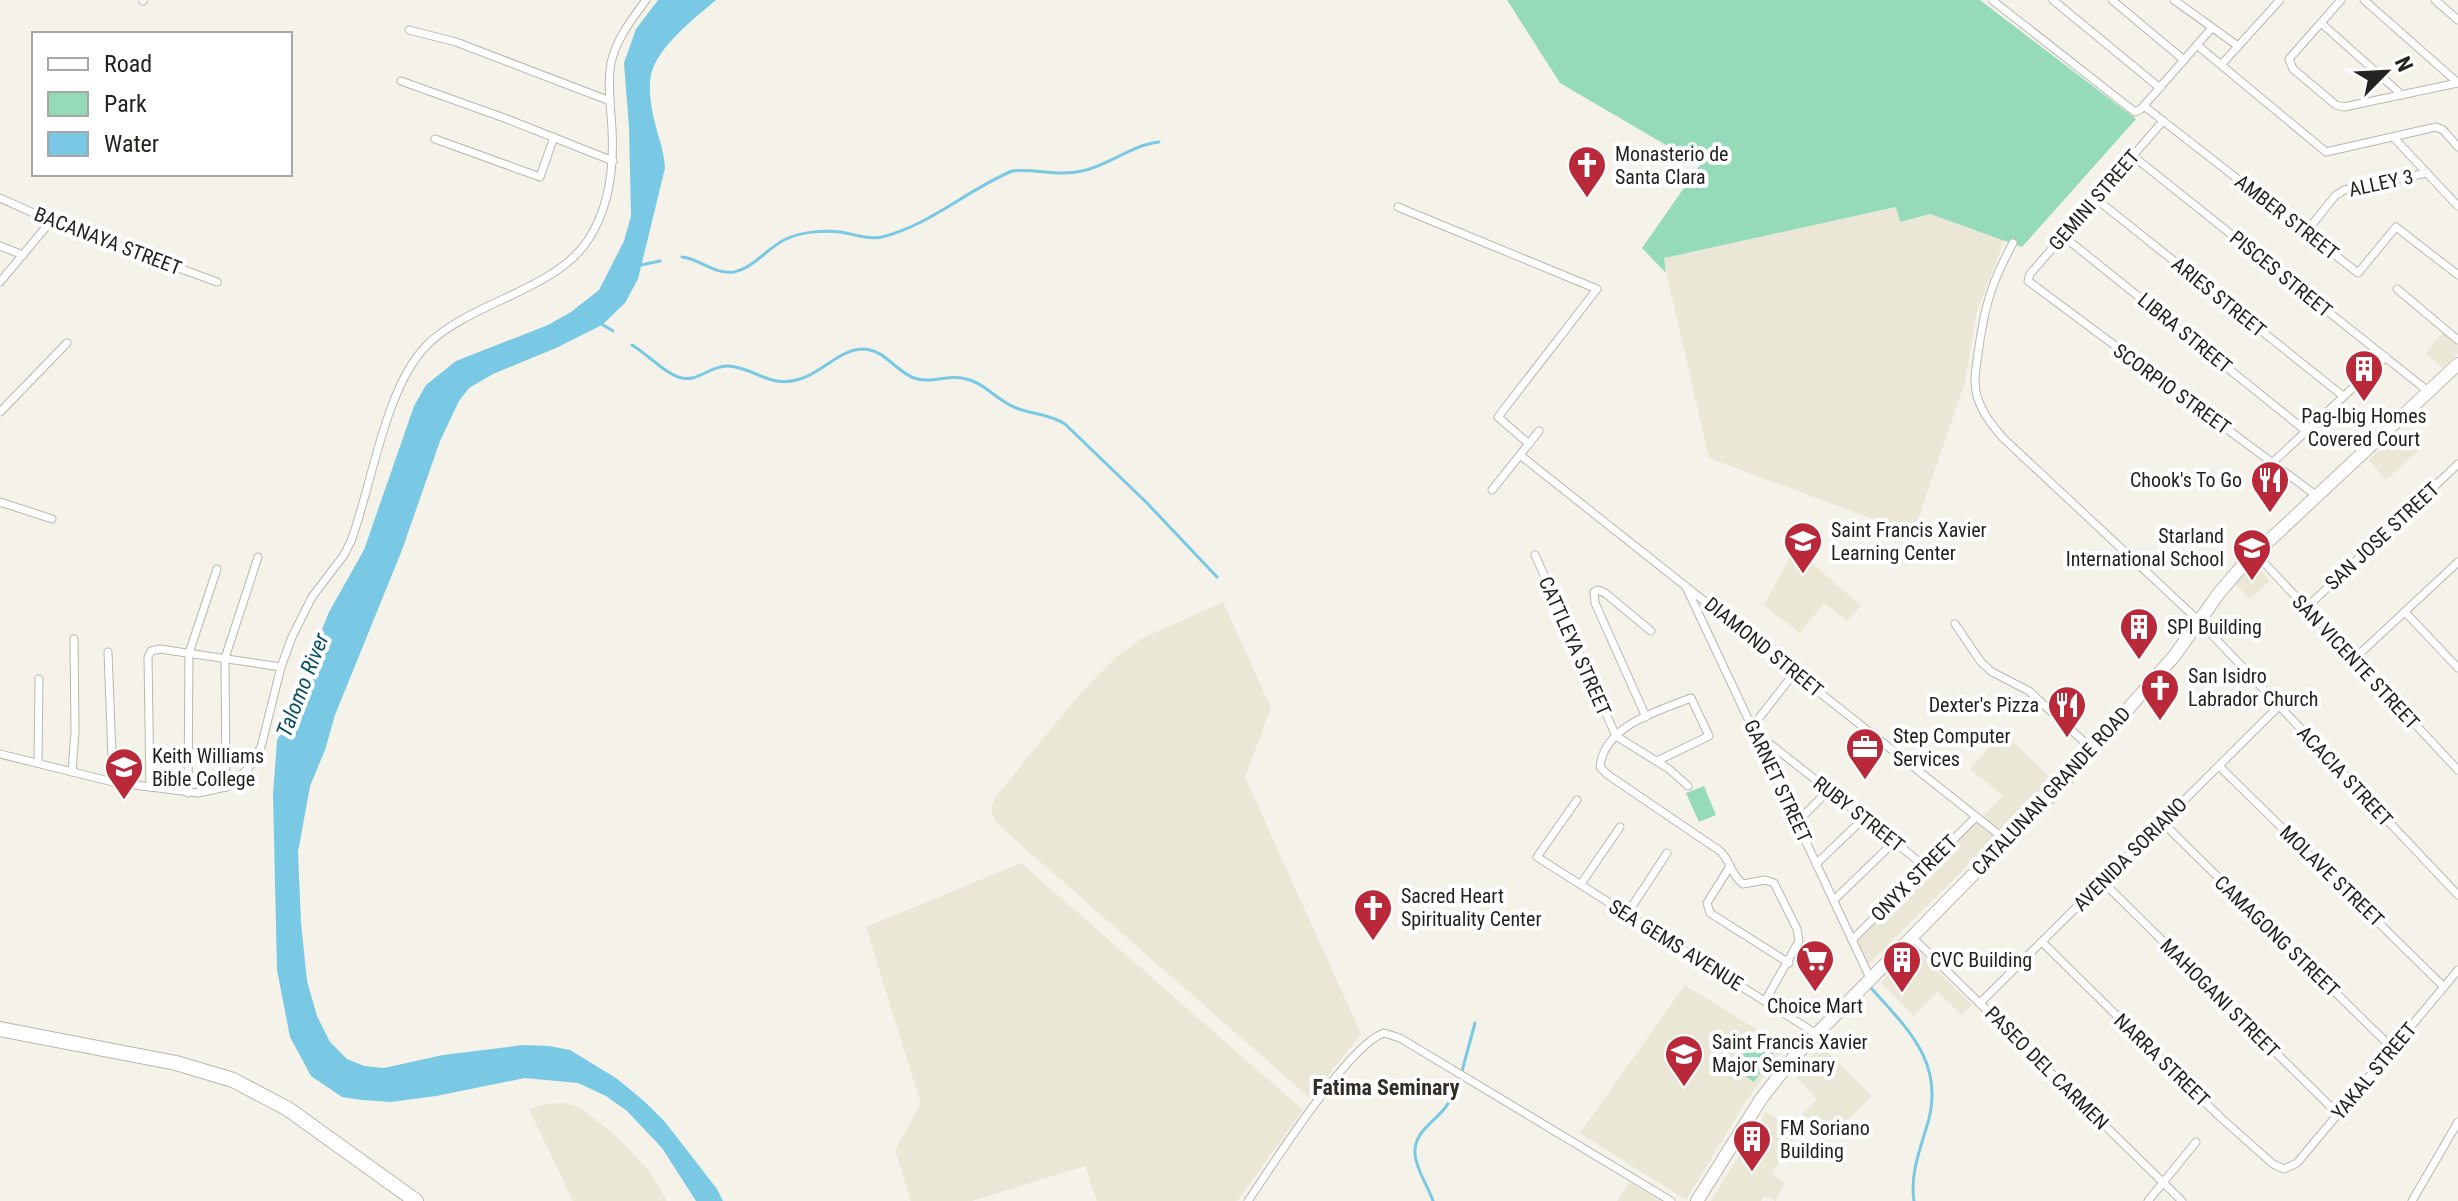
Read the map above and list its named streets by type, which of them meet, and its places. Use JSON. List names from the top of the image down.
{
  "streets": {
    "main road": ["CATALUNAN GRANDE ROAD"],
    "street": [
      "ALLEY 3",
      "GEMINI STREET",
      "AMBER STREET",
      "BACANAYA STREET",
      "PISCES STREET",
      "ARIES STREET",
      "LIBRA STREET",
      "SCORPIO STREET",
      "SAN JOSE STREET",
      "CATTLEYA STREET",
      "DIAMOND STREET",
      "SAN VICENTE STREET",
      "ACACIA STREET",
      "GARNET STREET",
      "RUBY STREET",
      "AVENIDA SORIANO",
      "MOLAVE STREET",
      "ONYX STREET",
      "CAMAGONG STREET",
      "SEA GEMS AVENUE",
      "MAHOGANI STREET",
      "NARRA STREET",
      "PASEO DEL CARMEN",
      "YAKAL STREET"
    ]
  },
  "crossings": [
    ["ALLEY 3", "AMBER STREET"],
    ["GEMINI STREET", "AMBER STREET"],
    ["GEMINI STREET", "PISCES STREET"],
    ["GEMINI STREET", "ARIES STREET"],
    ["GEMINI STREET", "LIBRA STREET"],
    ["GEMINI STREET", "SCORPIO STREET"],
    ["PISCES STREET", "CATALUNAN GRANDE ROAD"],
    ["SCORPIO STREET", "CATALUNAN GRANDE ROAD"],
    ["SAN JOSE STREET", "SAN VICENTE STREET"],
    ["DIAMOND STREET", "GARNET STREET"],
    ["DIAMOND STREET", "CATALUNAN GRANDE ROAD"],
    ["DIAMOND STREET", "ONYX STREET"],
    ["SAN VICENTE STREET", "CATALUNAN GRANDE ROAD"],
    ["ACACIA STREET", "CATALUNAN GRANDE ROAD"],
    ["ACACIA STREET", "AVENIDA SORIANO"],
    ["GARNET STREET", "CATALUNAN GRANDE ROAD"],
    ["GARNET STREET", "RUBY STREET"],
    ["GARNET STREET", "ONYX STREET"],
    ["CATALUNAN GRANDE ROAD", "SEA GEMS AVENUE"],
    ["CATALUNAN GRANDE ROAD", "PASEO DEL CARMEN"],
    ["RUBY STREET", "ONYX STREET"],
    ["AVENIDA SORIANO", "MOLAVE STREET"],
    ["AVENIDA SORIANO", "CAMAGONG STREET"],
    ["AVENIDA SORIANO", "MAHOGANI STREET"],
    ["AVENIDA SORIANO", "NARRA STREET"],
    ["AVENIDA SORIANO", "PASEO DEL CARMEN"],
    ["MOLAVE STREET", "YAKAL STREET"],
    ["CAMAGONG STREET", "YAKAL STREET"],
    ["MAHOGANI STREET", "YAKAL STREET"],
    ["NARRA STREET", "YAKAL STREET"]
  ],
  "districts": ["Fatima Seminary"],
  "water": ["Talomo River"],
  "places": {
    "church": ["Monasterio de Santa Clara", "San Isidro Labrador Church", "Sacred Heart Spirituality Center"],
    "building": [
      "Pag-Ibig Homes Covered Court",
      "SPI Building",
      "CVC Building",
      "FM Soriano Building"
    ],
    "restaurant": ["Chook's To Go", "Dexter's Pizza"],
    "school or university": [
      "Saint Francis Xavier Learning Center",
      "Starland International School",
      "Keith Williams Bible College",
      "Saint Francis Xavier Major Seminary"
    ],
    "office": ["Step Computer Services"],
    "supermarket": ["Choice Mart"]
  },
  "legend": ["Road", "Park", "Water"],
  "north": "top right"
}
